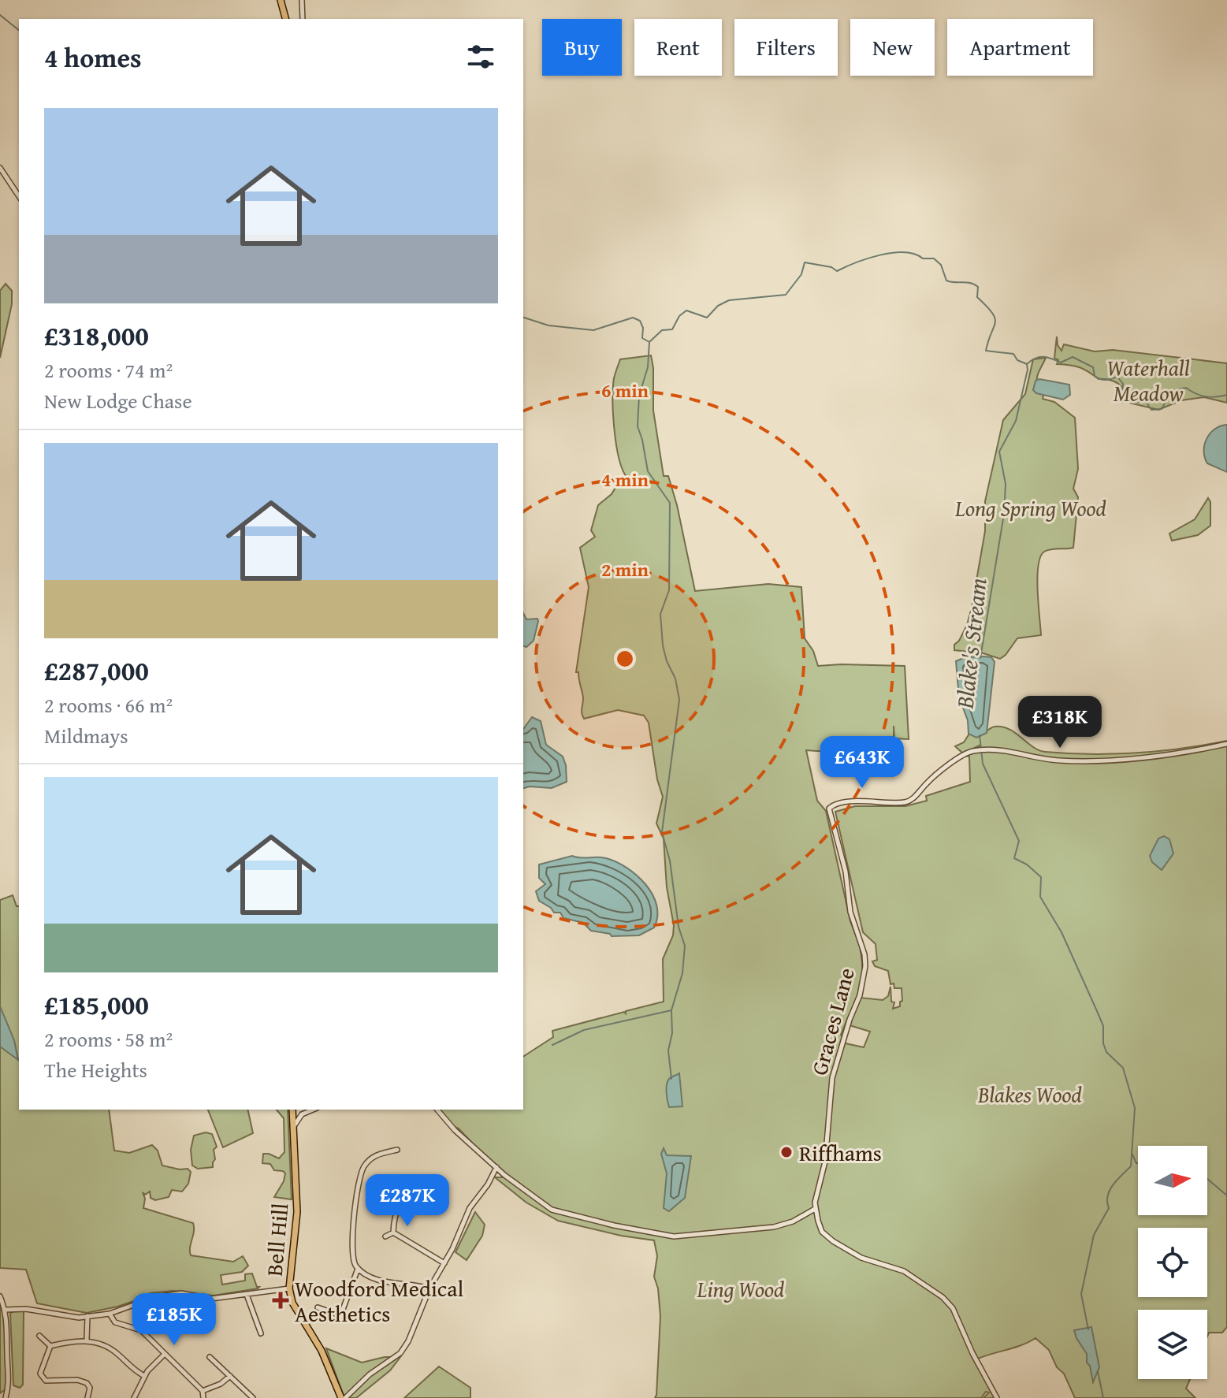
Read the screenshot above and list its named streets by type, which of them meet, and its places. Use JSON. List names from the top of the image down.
{
  "streets": {
    "main road": ["Bell Hill"],
    "street": ["Graces Lane"]
  },
  "water": ["Blake's Stream"],
  "parks": [
    "Waterhall Meadow",
    "Long Spring Wood",
    "Blakes Wood",
    "Ling Wood"
  ],
  "places": {
    "other": ["Riffhams"],
    "health": ["Woodford Medical Aesthetics"]
  },
  "north": "right",
  "page": {
    "chip": [
      "Buy",
      "Rent",
      "Filters",
      "New",
      "Apartment"
    ],
    "heading": "4 homes",
    "list": [
      {
        "name": "£318,000",
        "note": "2 rooms · 74 m² · New Lodge Chase"
      },
      {
        "name": "£287,000",
        "note": "2 rooms · 66 m² · Mildmays"
      },
      {
        "name": "£185,000",
        "note": "2 rooms · 58 m² · The Heights"
      }
    ],
    "price": [
      "£318K",
      "£643K",
      "£287K",
      "£185K"
    ]
  },
  "rings": ["6 min", "4 min", "2 min"]
}
